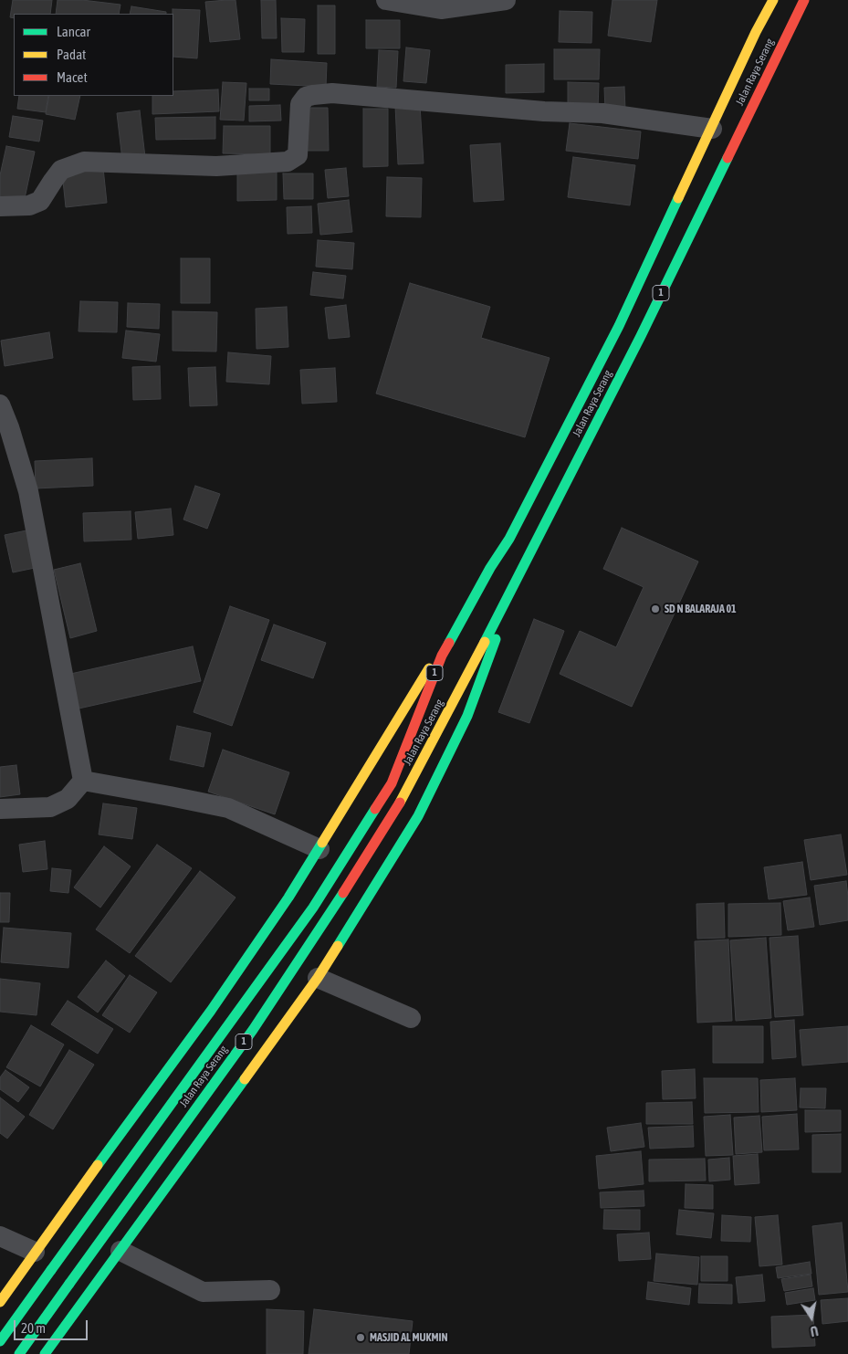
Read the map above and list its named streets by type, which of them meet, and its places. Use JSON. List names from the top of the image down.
{
  "streets": {
    "main road": ["Jalan Raya Serang", "1"]
  },
  "places": ["SD N BALARAJA 01", "MASJID AL MUKMIN"],
  "legend": ["Lancar", "Padat", "Macet"],
  "scale_bar": "20 m",
  "north": "bottom"
}
